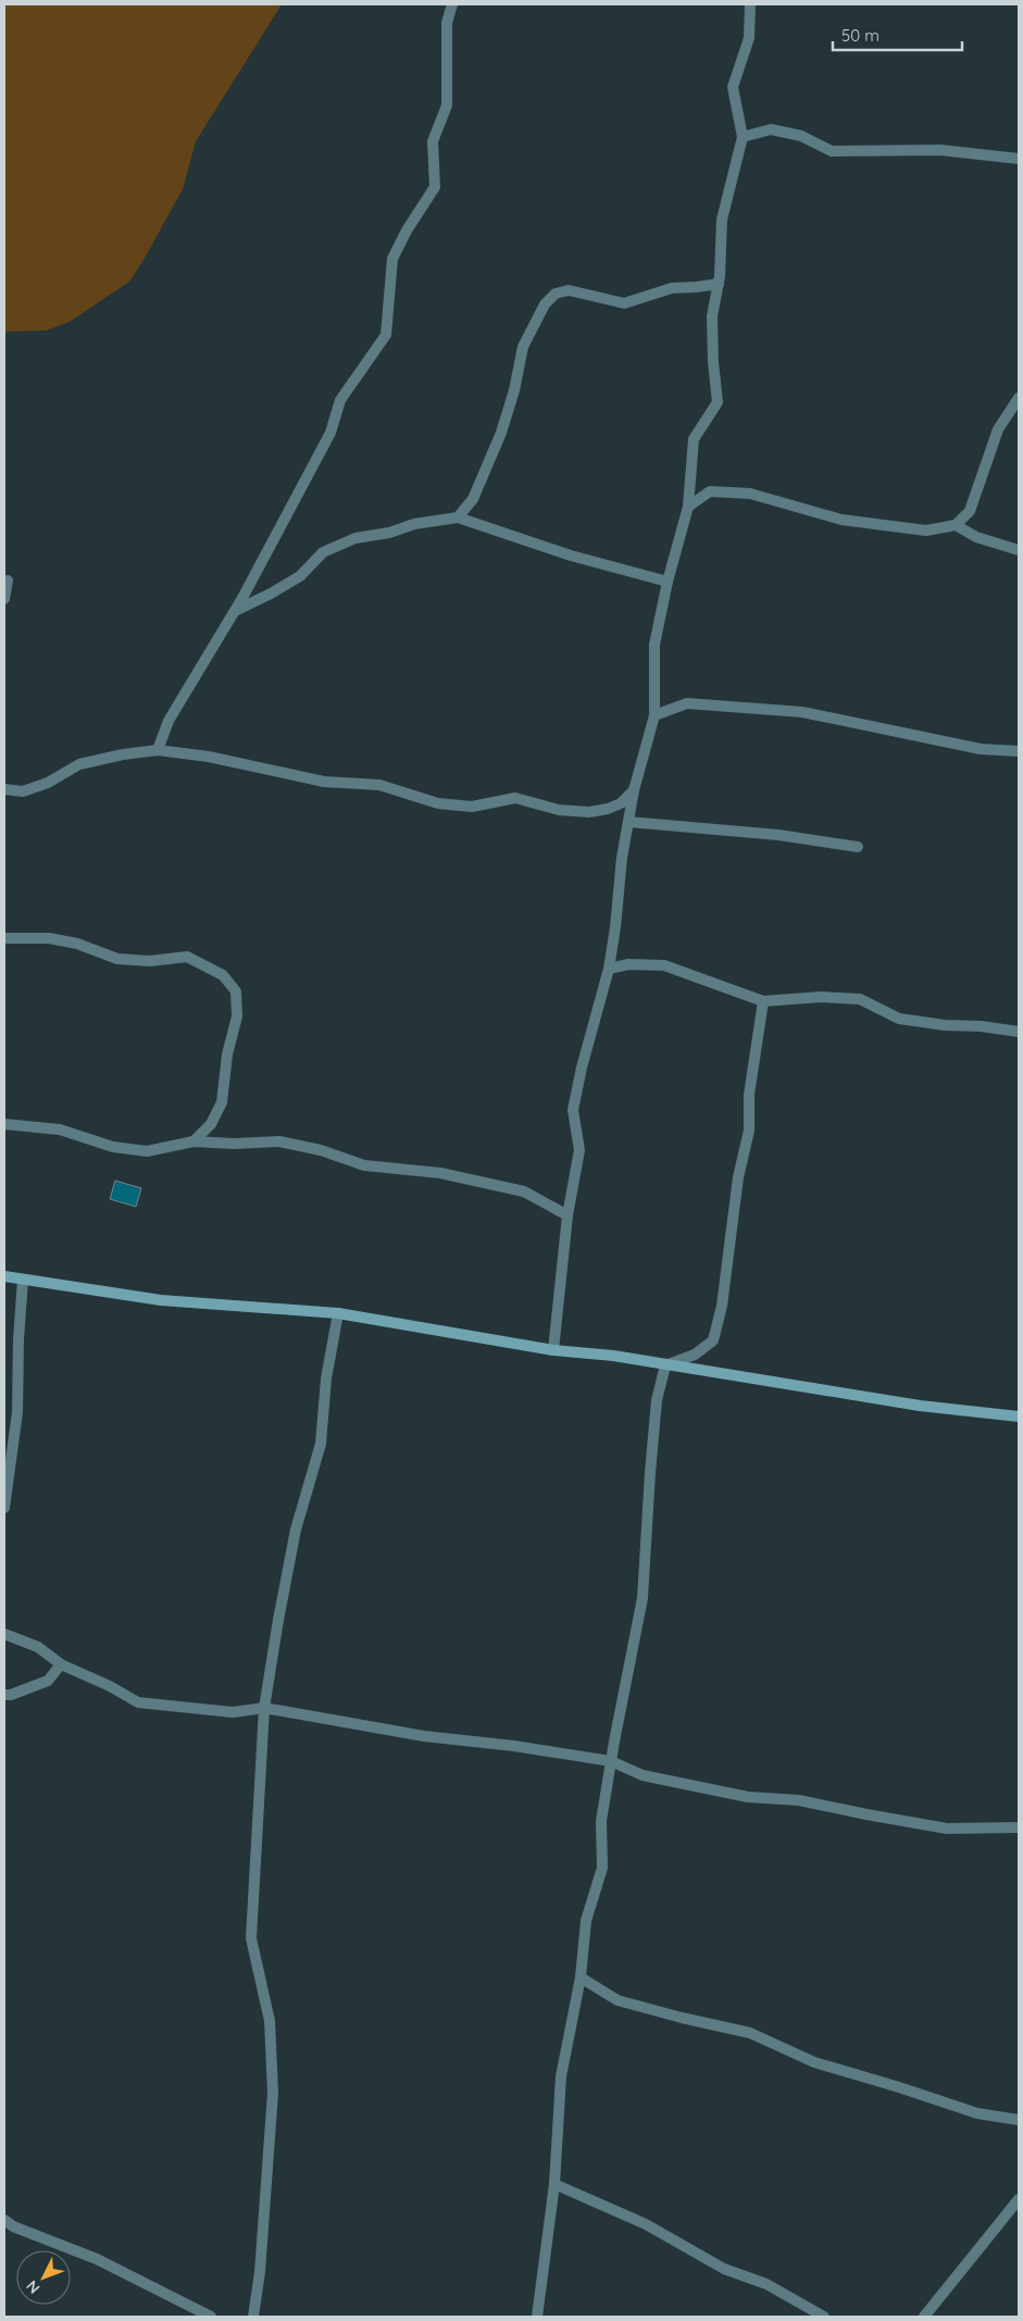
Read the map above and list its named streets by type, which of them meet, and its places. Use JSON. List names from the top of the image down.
{
  "scale_bar": "50 m",
  "north": "bottom left"
}
